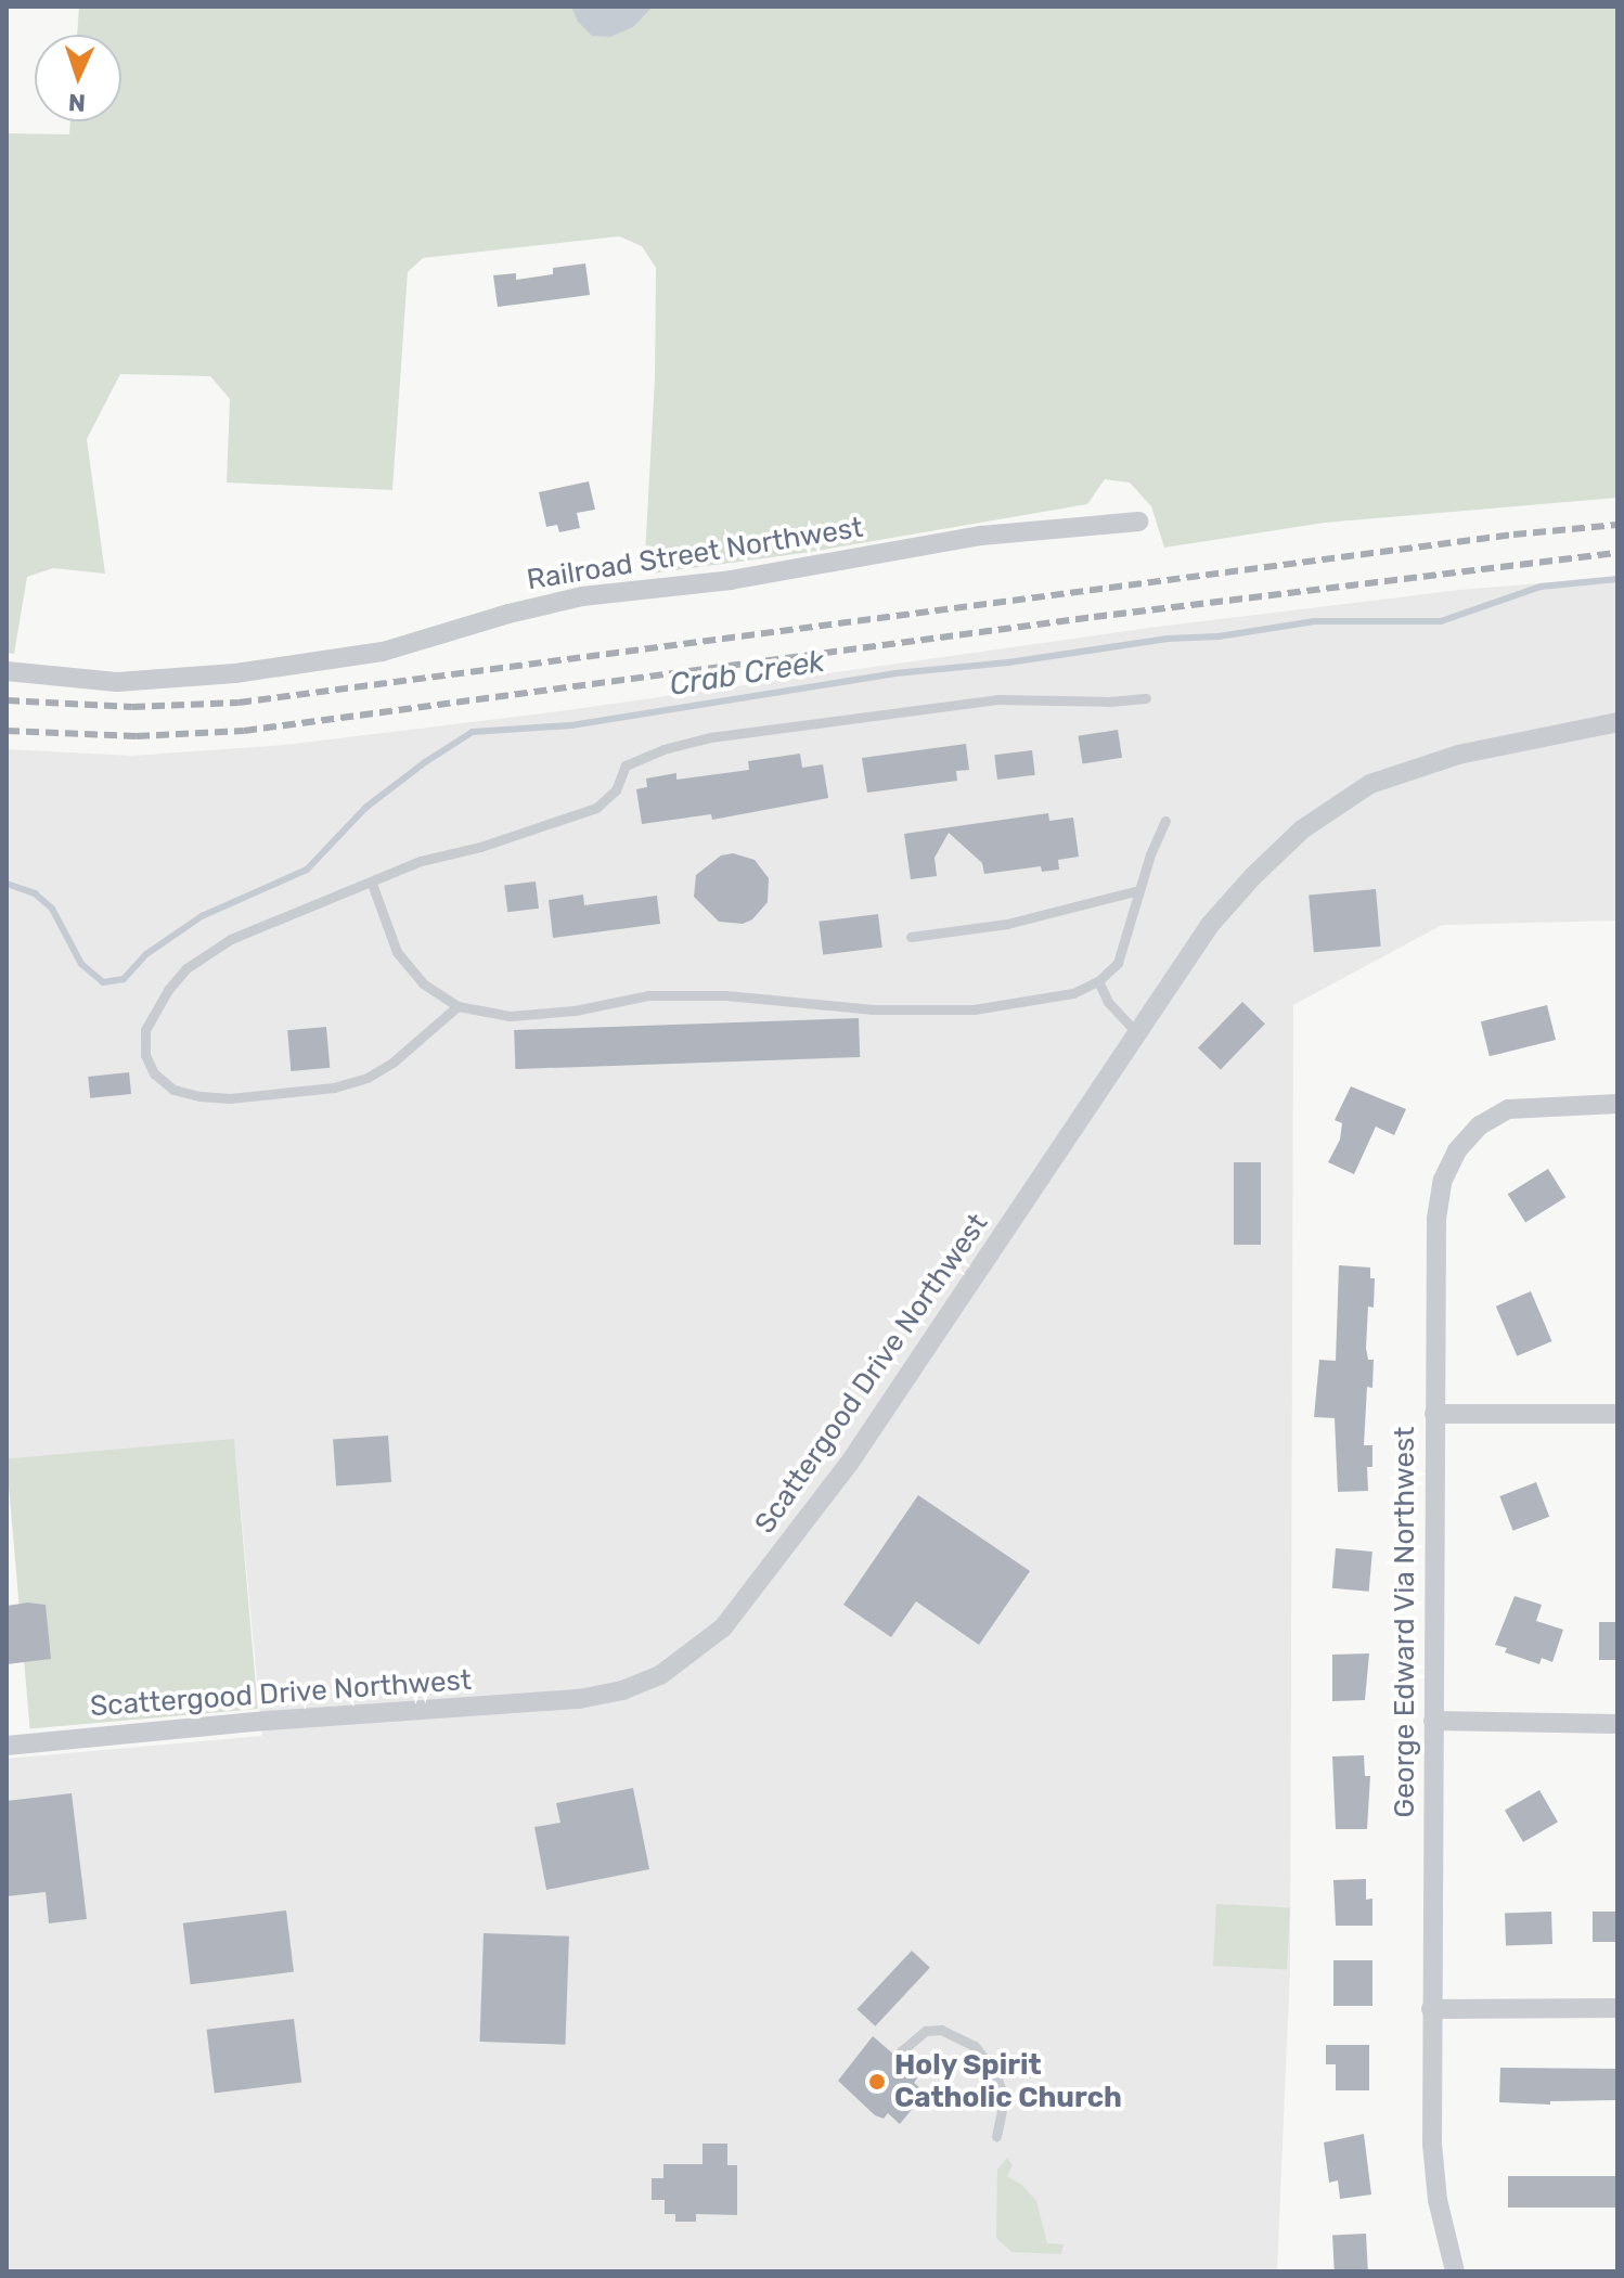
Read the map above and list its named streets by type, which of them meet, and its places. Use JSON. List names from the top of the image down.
{
  "streets": {
    "street": ["Railroad Street Northwest", "Scattergood Drive Northwest", "George Edward Via Northwest"]
  },
  "water": ["Crab Creek"],
  "places": ["Holy Spirit Catholic Church"],
  "north": "bottom"
}
